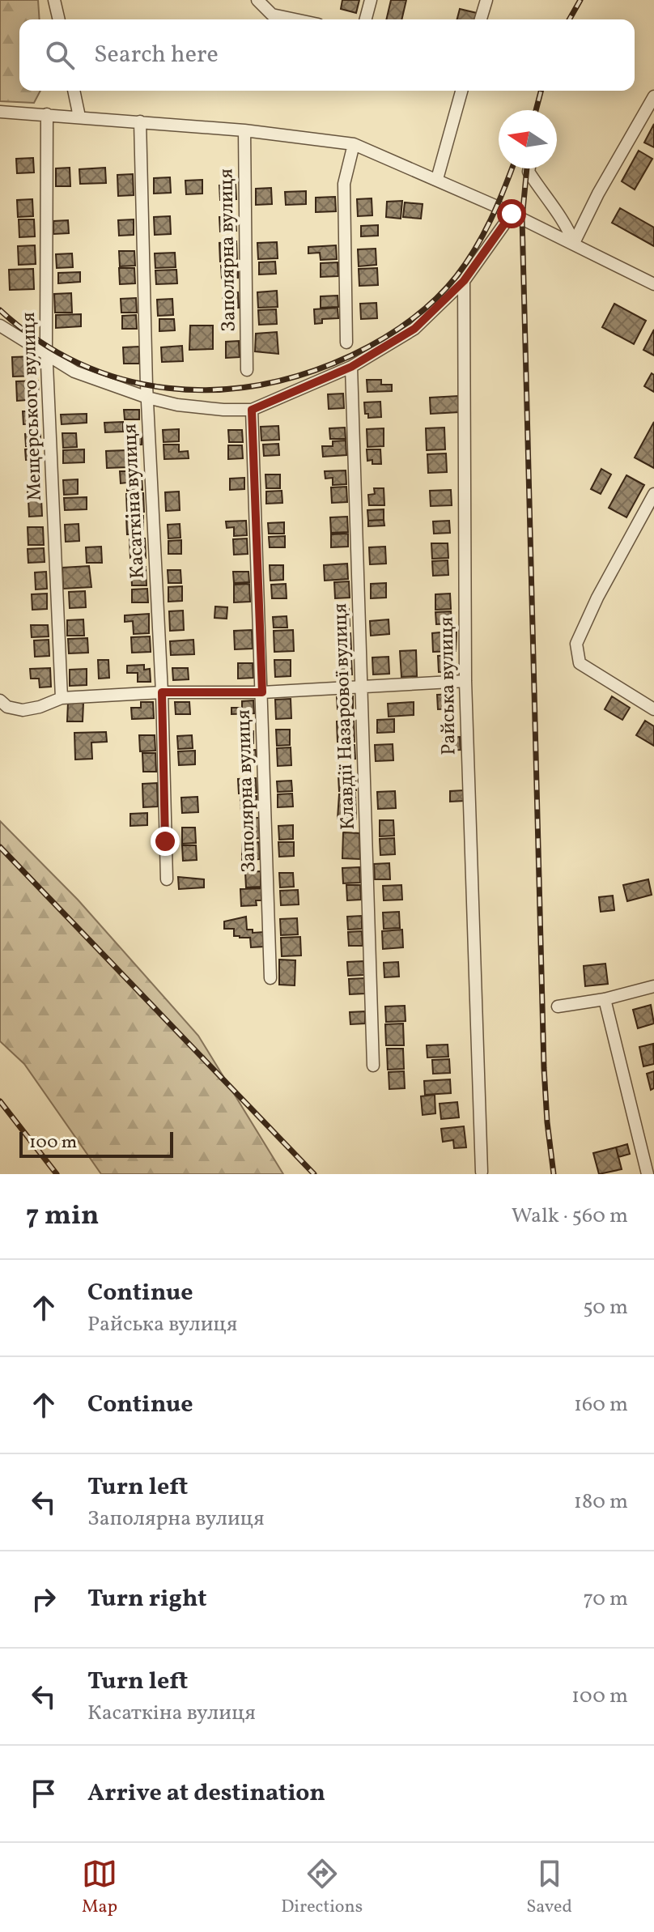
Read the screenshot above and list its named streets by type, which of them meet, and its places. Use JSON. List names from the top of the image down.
{
  "streets": {
    "street": [
      "Заполярна вулиця",
      "Мещерського вулиця",
      "Касаткіна вулиця",
      "Райська вулиця",
      "Клавдії Назарової вулиця"
    ]
  },
  "scale_bar": "100 m",
  "north": "left",
  "page": {
    "search": "Search here",
    "scale": "100 m",
    "heading": ["7 min", "Walk · 560 m"],
    "list": [
      ["Continue", "Райська вулиця", "50 m"],
      ["Continue", "160 m"],
      ["Turn left", "Заполярна вулиця", "180 m"],
      ["Turn right", "70 m"],
      ["Turn left", "Касаткіна вулиця", "100 m"],
      "Arrive at destination"
    ],
    "nav": ["Map", "Directions", "Saved"]
  }
}
